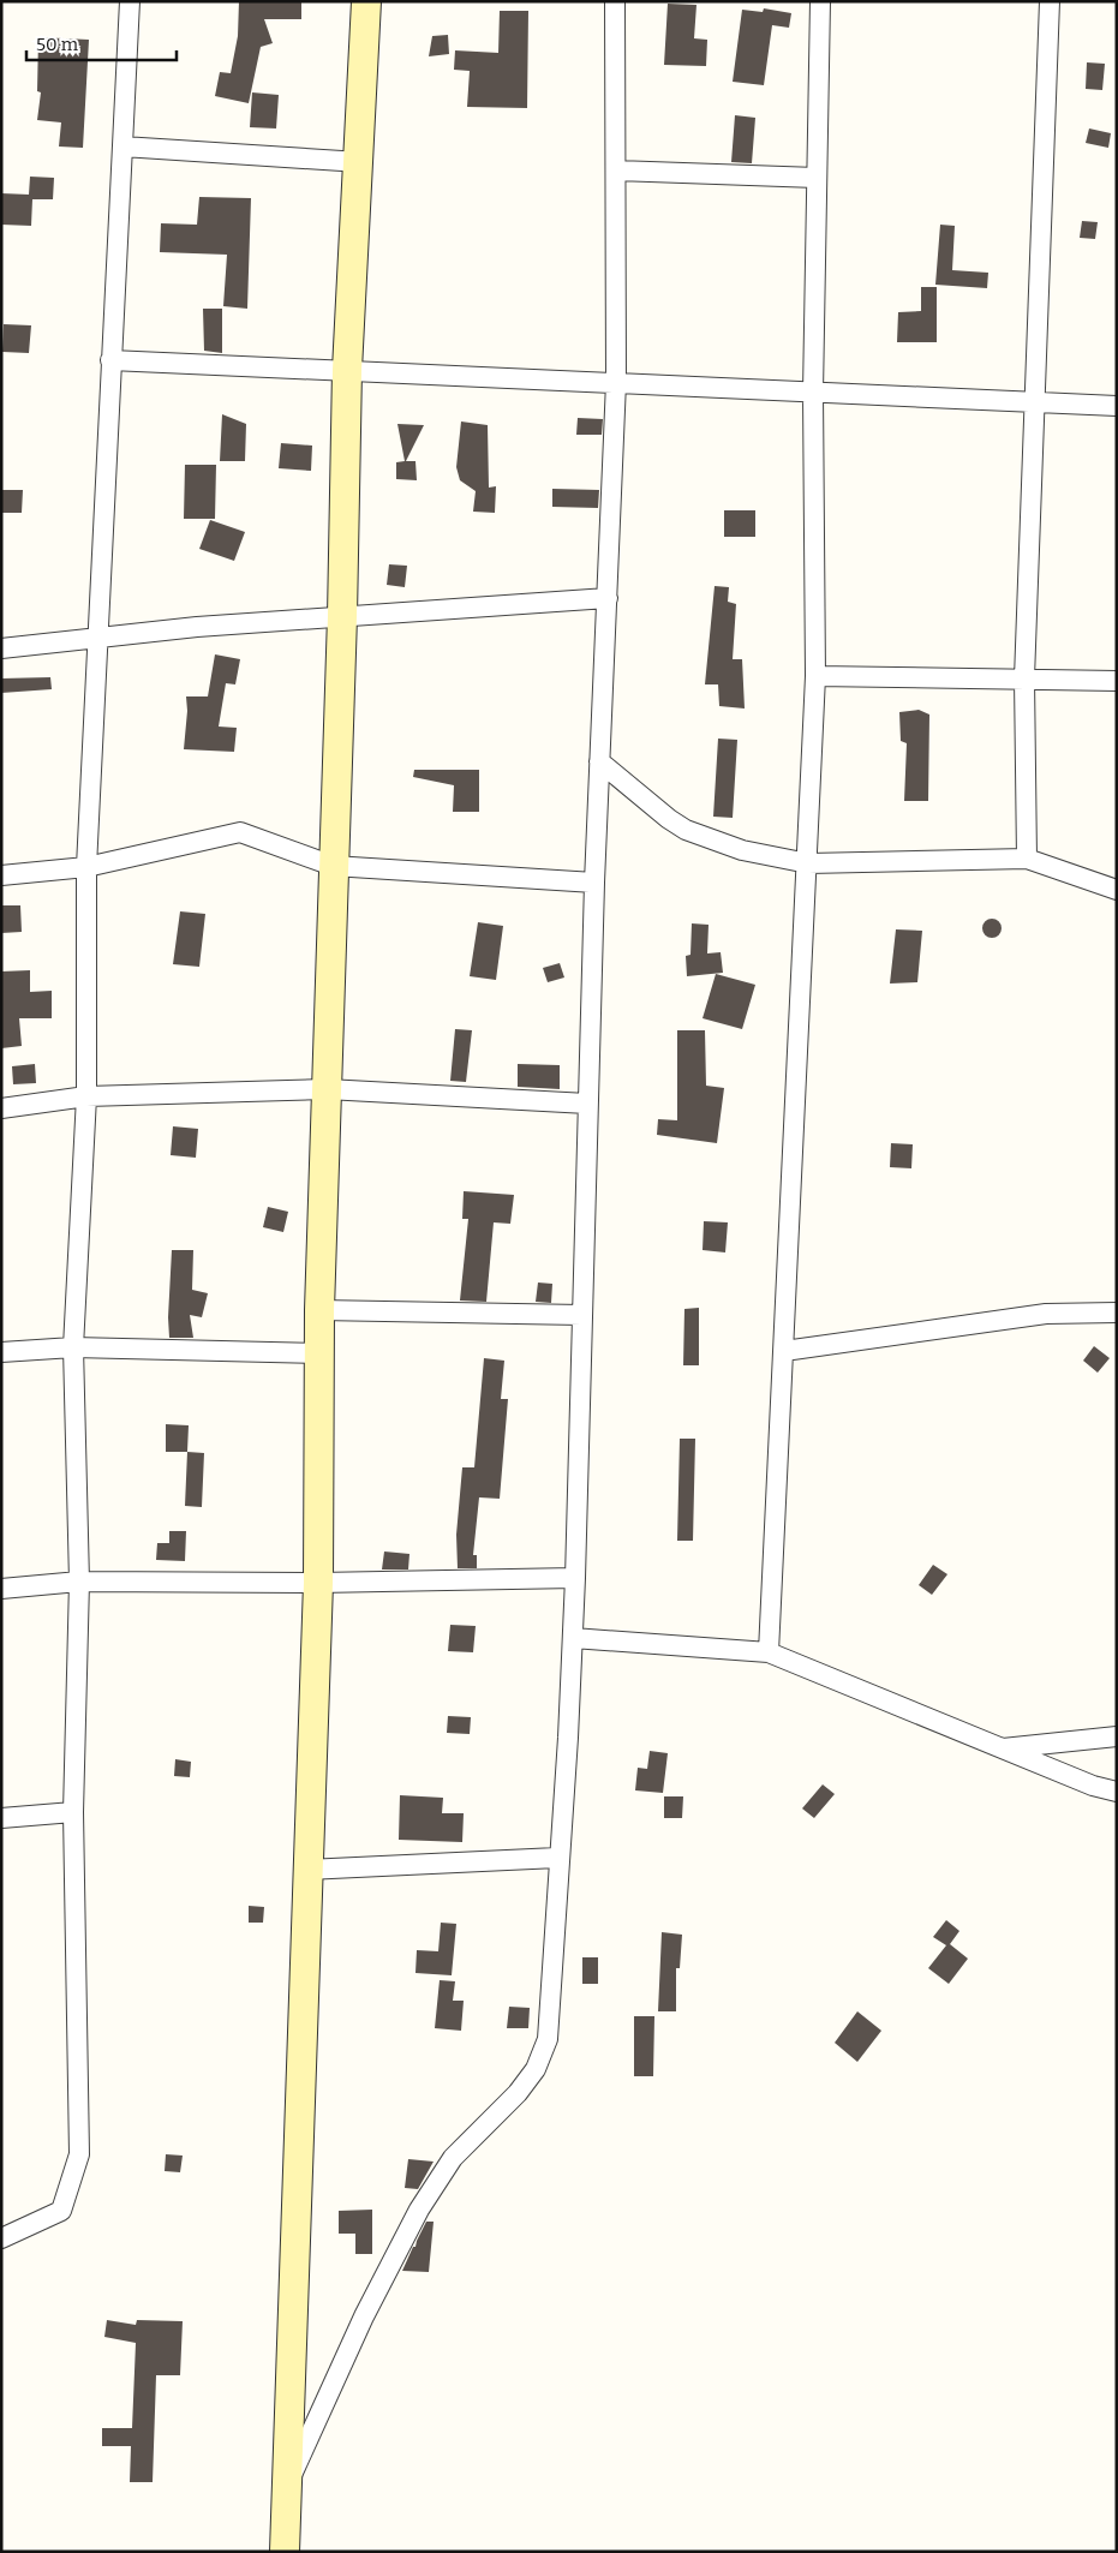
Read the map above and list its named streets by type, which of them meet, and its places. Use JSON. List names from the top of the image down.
{
  "scale_bar": "50 m"
}
